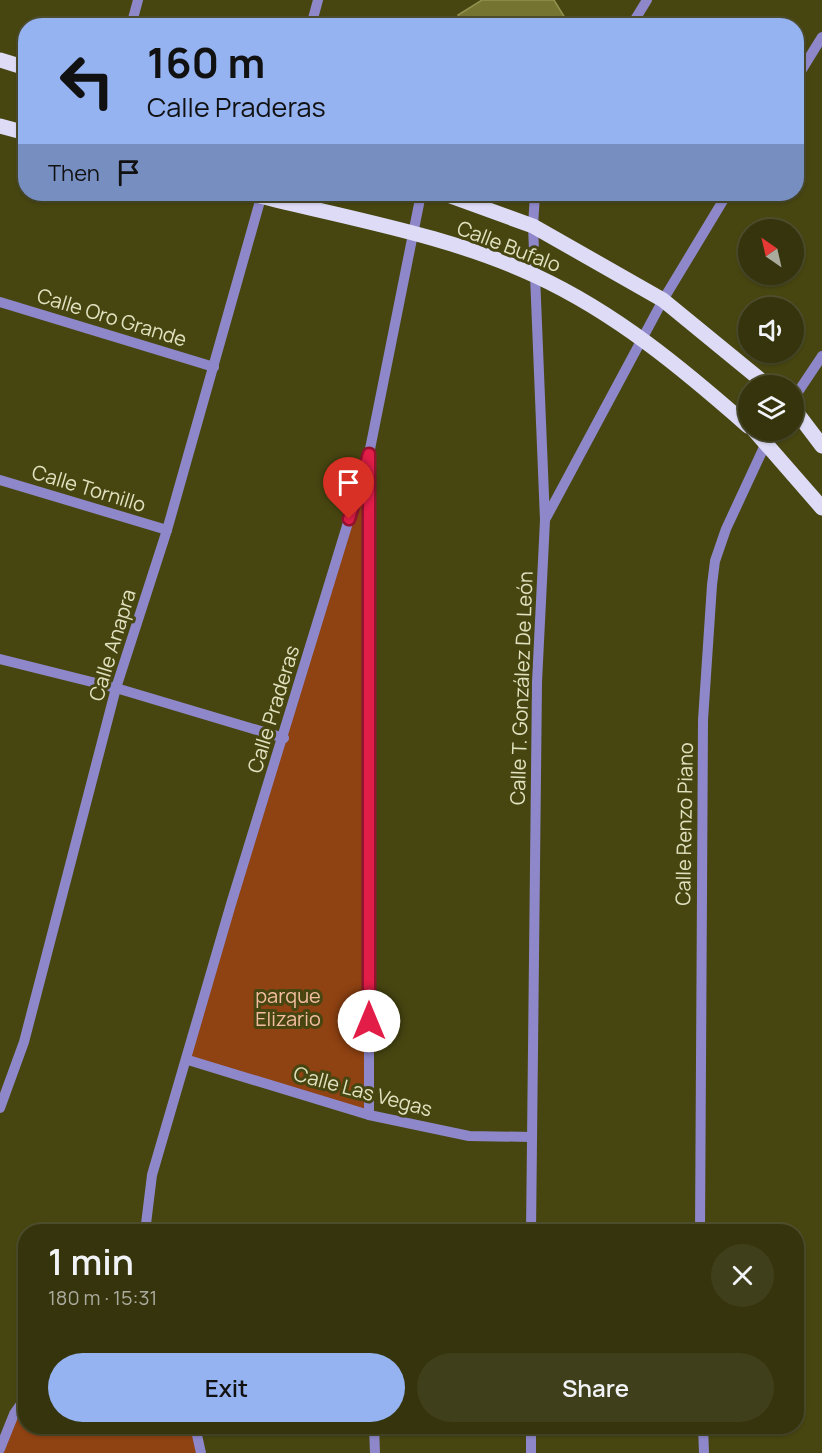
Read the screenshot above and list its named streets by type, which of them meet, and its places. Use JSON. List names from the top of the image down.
{
  "streets": {
    "main road": ["Calle Bufalo"],
    "street": [
      "Calle Oro Grande",
      "Calle Tornillo",
      "Calle Anapra",
      "Calle T. González De León",
      "Calle Praderas",
      "Calle Renzo Piano",
      "Calle Las Vegas"
    ]
  },
  "crossings": [
    ["Calle Bufalo", "Calle T. González De León"],
    ["Calle Bufalo", "Calle Praderas"],
    ["Calle Oro Grande", "Calle Anapra"],
    ["Calle Tornillo", "Calle Anapra"],
    ["Calle T. González De León", "Calle Las Vegas"],
    ["Calle Praderas", "Calle Las Vegas"]
  ],
  "parks": ["parque Elizario"],
  "north": "top left",
  "page": {
    "turn": ["160 m", "Calle Praderas"],
    "then": "Then",
    "heading": ["1 min", "180 m · 15:31"],
    "buttons": ["Exit", "Share"]
  }
}
